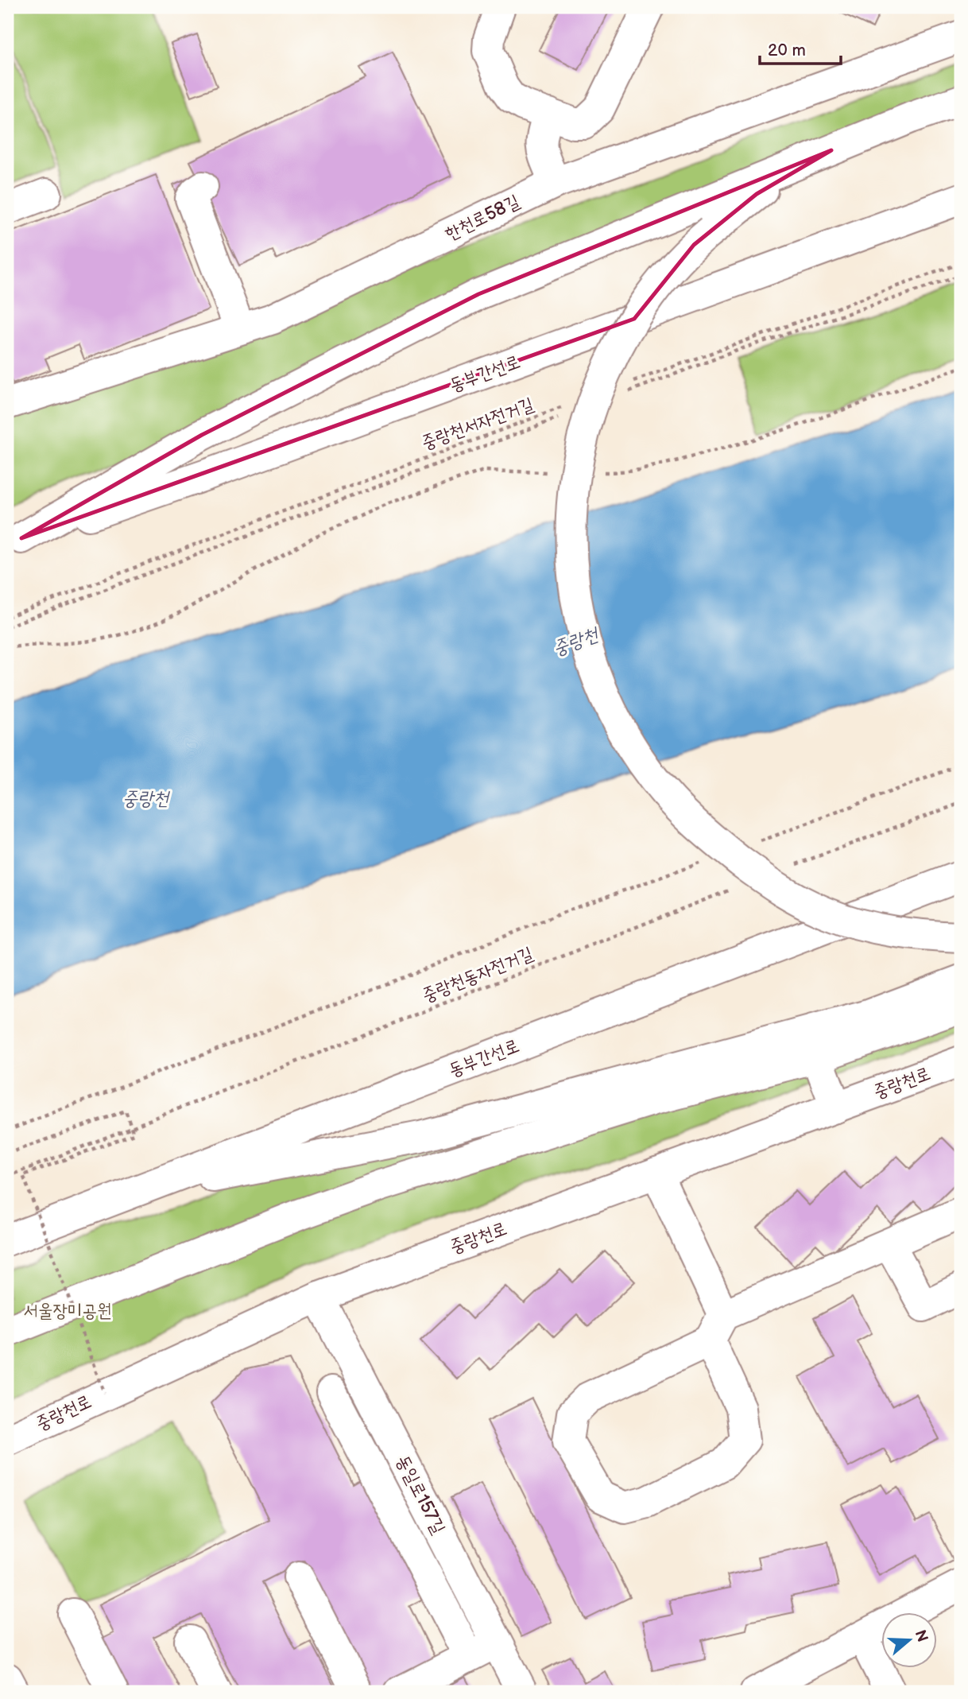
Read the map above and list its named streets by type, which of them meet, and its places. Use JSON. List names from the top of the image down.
{
  "streets": {
    "main road": [
      "한천로58길",
      "동부간선로",
      "중랑천로",
      "동일로157길"
    ],
    "path": ["중랑천서자전거길", "중랑천동자전거길"]
  },
  "crossings": [
    ["중랑천로", "동일로157길"]
  ],
  "water": ["중랑천"],
  "parks": ["서울장미공원"],
  "scale_bar": "20 m",
  "north": "right"
}
